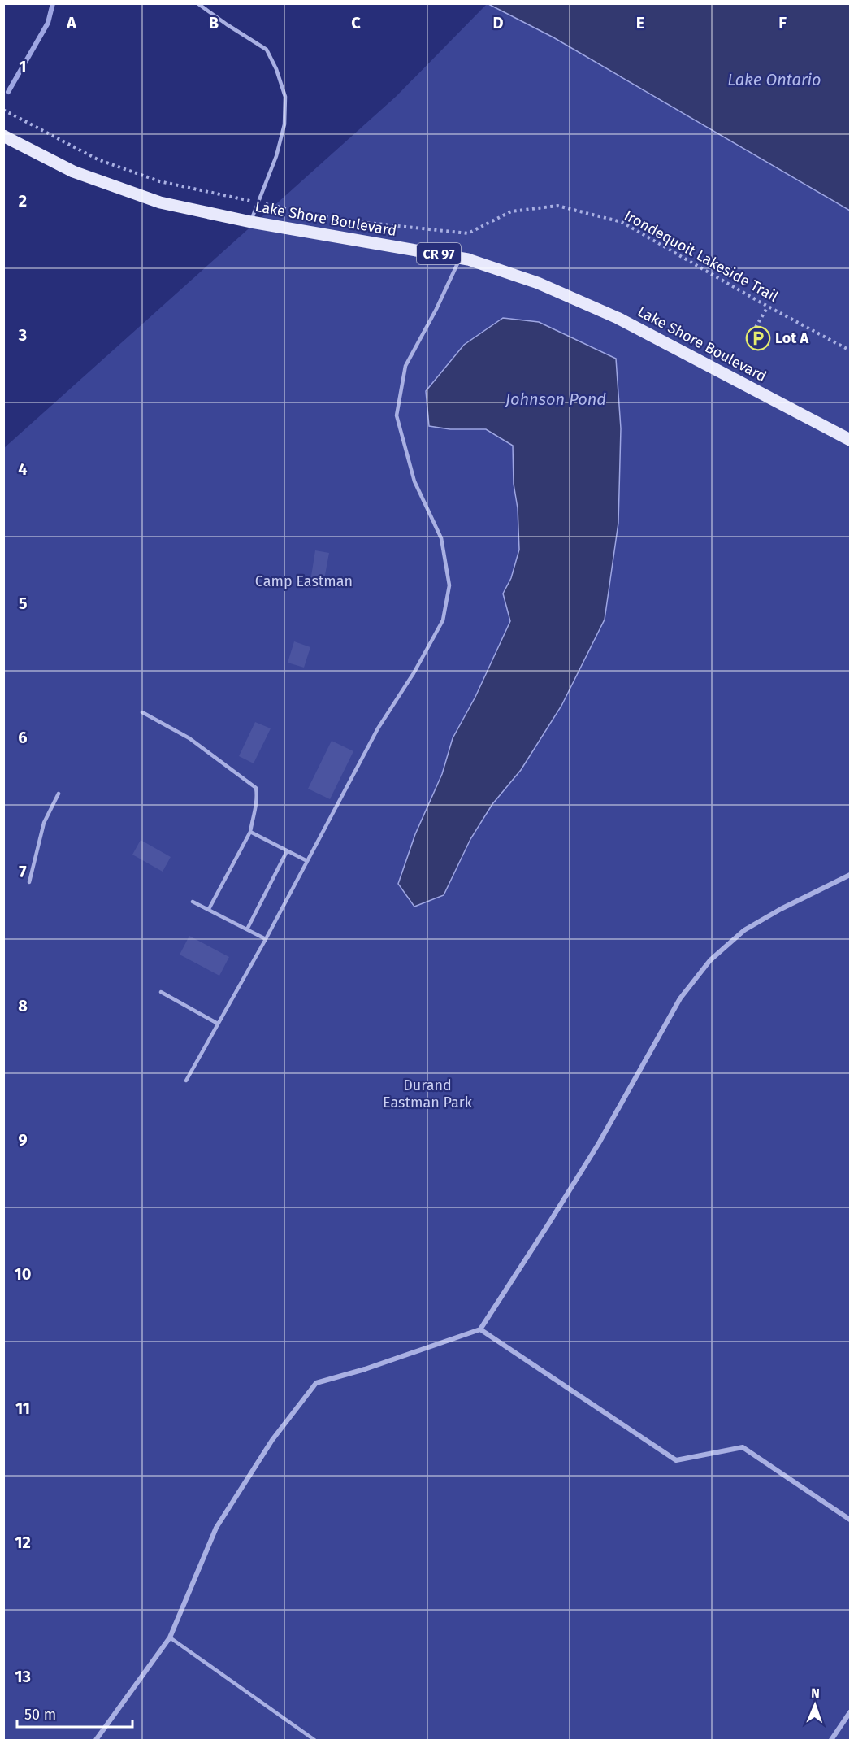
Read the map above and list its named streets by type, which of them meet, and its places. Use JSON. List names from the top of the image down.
{
  "streets": {
    "main road": ["Lake Shore Boulevard", "CR 97"],
    "path": ["Irondequoit Lakeside Trail"]
  },
  "water": ["Lake Ontario", "Johnson Pond"],
  "parks": ["Camp Eastman", "Durand Eastman Park"],
  "places": {
    "parking": ["Lot A"]
  },
  "scale_bar": "50 m",
  "north": "top",
  "grid": {
    "columns": [
      "A",
      "B",
      "C",
      "D",
      "E",
      "F"
    ],
    "rows": [
      "1",
      "2",
      "3",
      "4",
      "5",
      "6",
      "7",
      "8",
      "9",
      "10",
      "11",
      "12",
      "13"
    ]
  }
}
